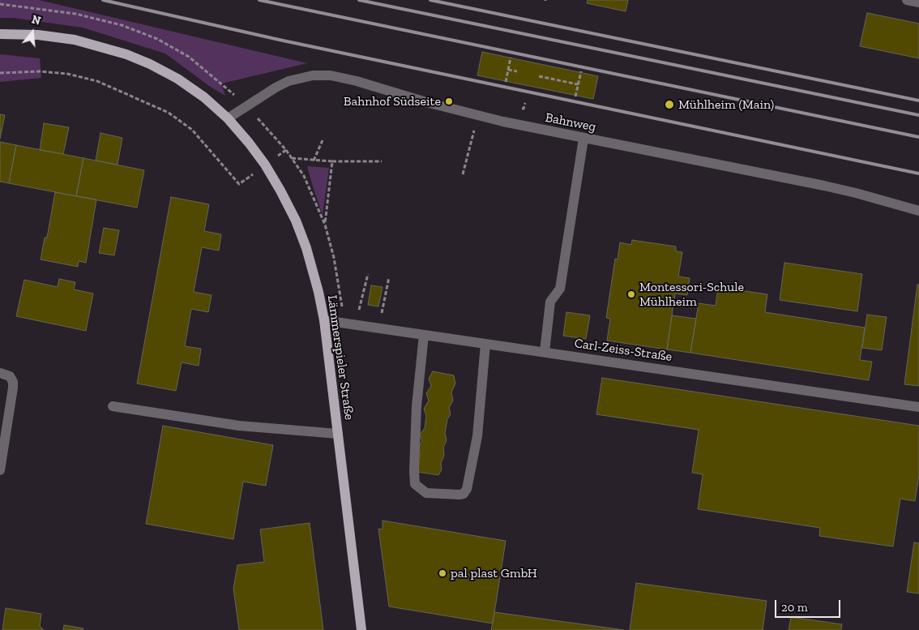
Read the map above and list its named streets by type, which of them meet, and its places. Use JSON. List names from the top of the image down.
{
  "streets": {
    "main road": ["Lämmerspieler Straße"],
    "street": ["Bahnweg", "Carl-Zeiss-Straße"]
  },
  "crossings": [
    ["Bahnweg", "Lämmerspieler Straße"],
    ["Carl-Zeiss-Straße", "Lämmerspieler Straße"]
  ],
  "places": [
    "Bahnhof Südseite",
    "Mühlheim (Main)",
    "Montessori-Schule Mühlheim",
    "pal plast GmbH"
  ],
  "scale_bar": "20 m",
  "north": "top"
}
